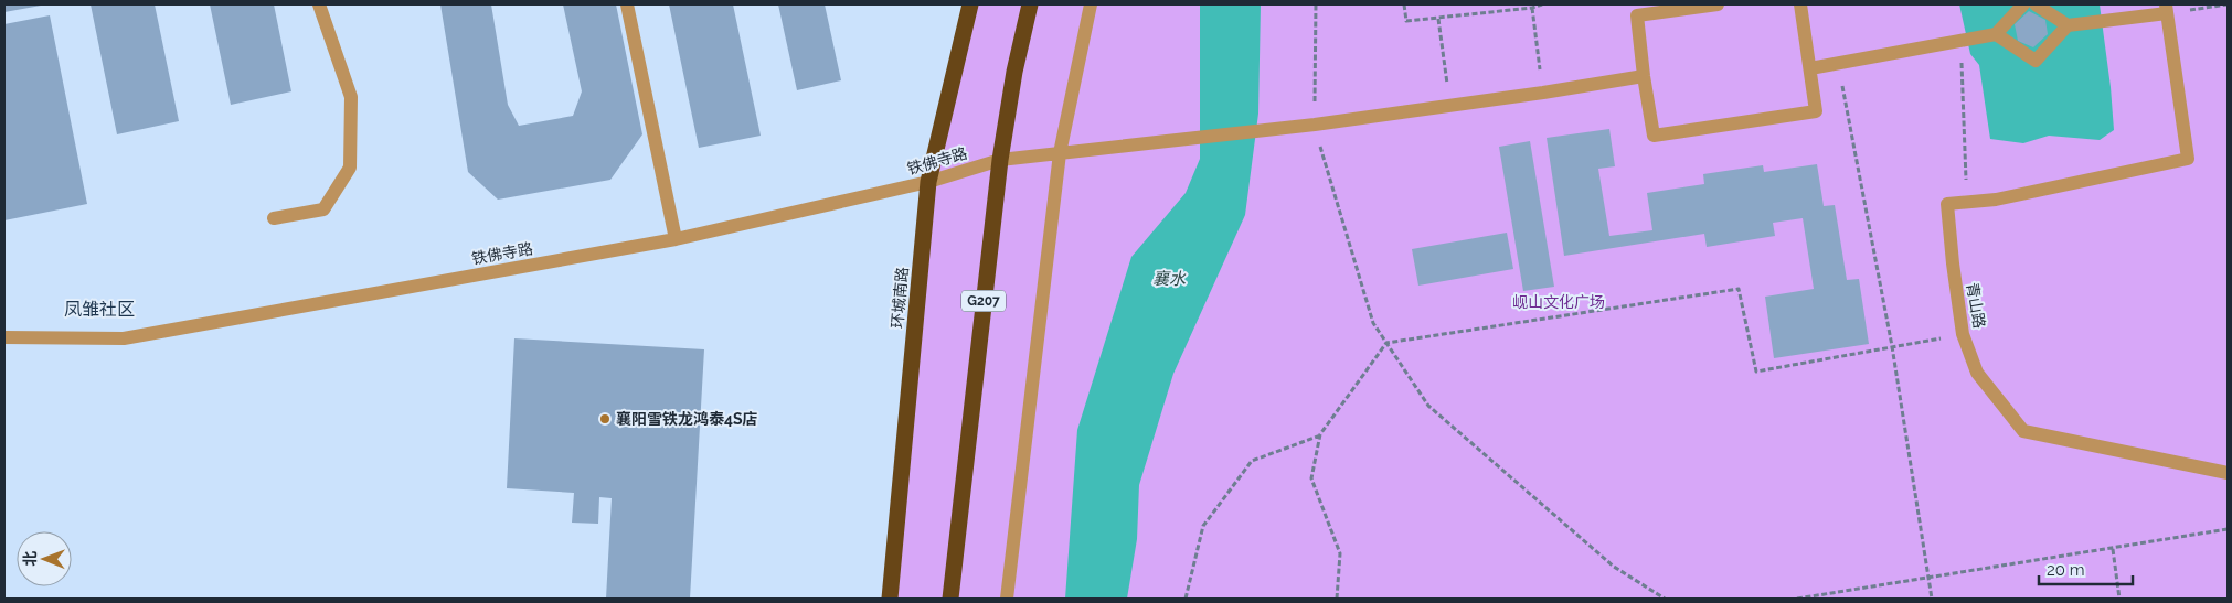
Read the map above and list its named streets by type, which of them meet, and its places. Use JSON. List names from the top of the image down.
{
  "streets": {
    "highway": ["环城南路", "G207"],
    "street": ["铁佛寺路", "青山路"]
  },
  "crossings": [
    ["铁佛寺路", "环城南路"],
    ["铁佛寺路", "G207"]
  ],
  "districts": ["凤雏社区"],
  "water": ["襄水"],
  "parks": ["岘山文化广场"],
  "places": ["襄阳雪铁龙鸿泰4S店"],
  "scale_bar": "20 m",
  "north": "left"
}
